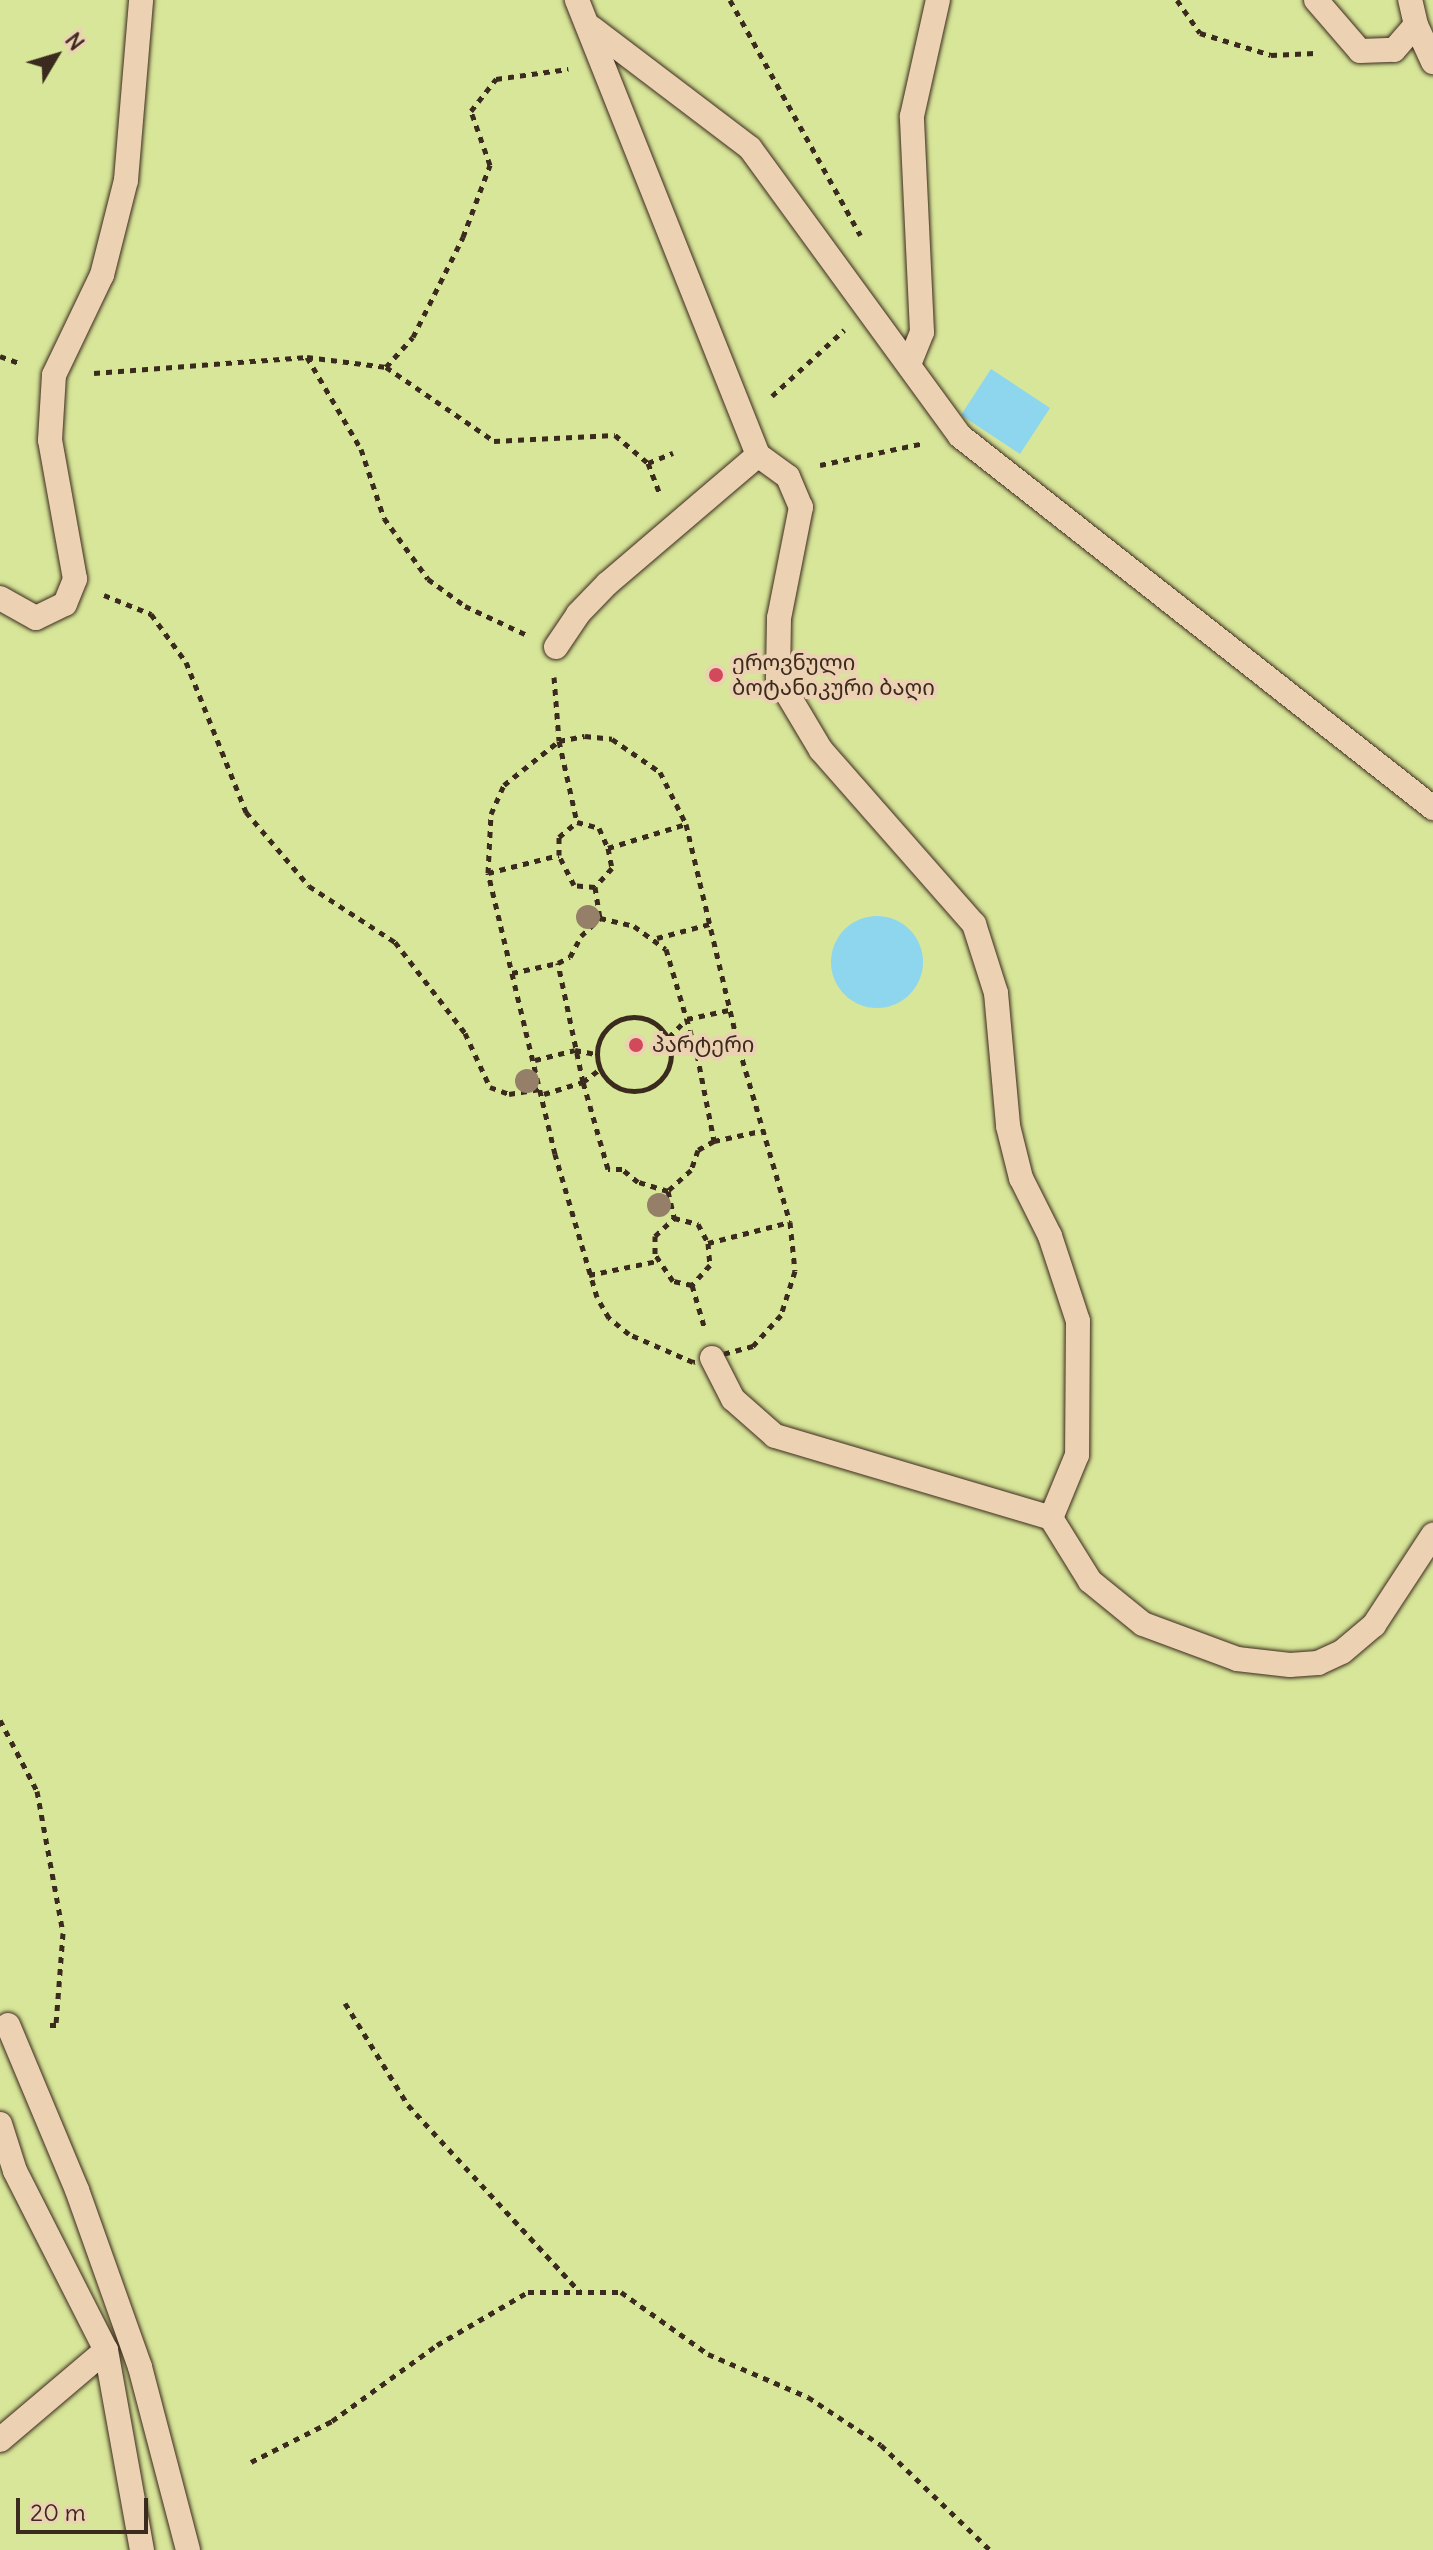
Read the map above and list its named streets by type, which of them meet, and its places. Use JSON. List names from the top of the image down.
{
  "places": ["ეროვნული ბოტანიკური ბაღი", "პარტერი"],
  "scale_bar": "20 m",
  "north": "top right"
}
